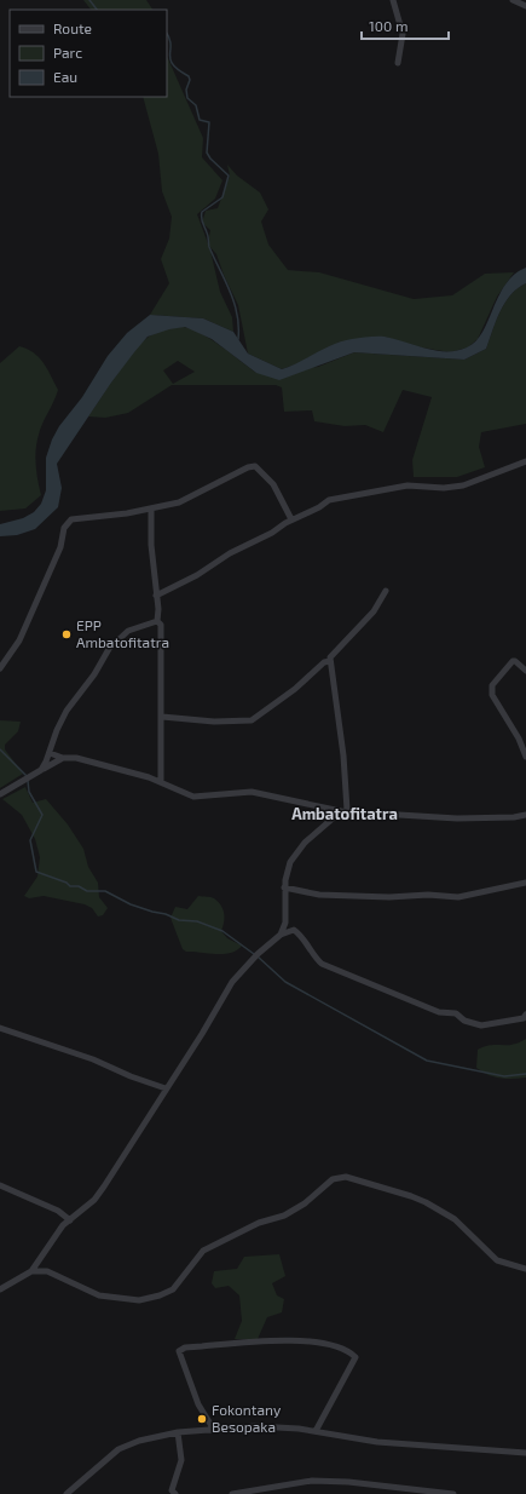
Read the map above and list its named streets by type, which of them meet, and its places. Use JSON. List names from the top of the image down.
{
  "districts": ["Ambatofitatra"],
  "places": ["EPP Ambatofitatra", "Fokontany Besopaka"],
  "legend": ["Route", "Parc", "Eau"],
  "scale_bar": "100 m"
}
